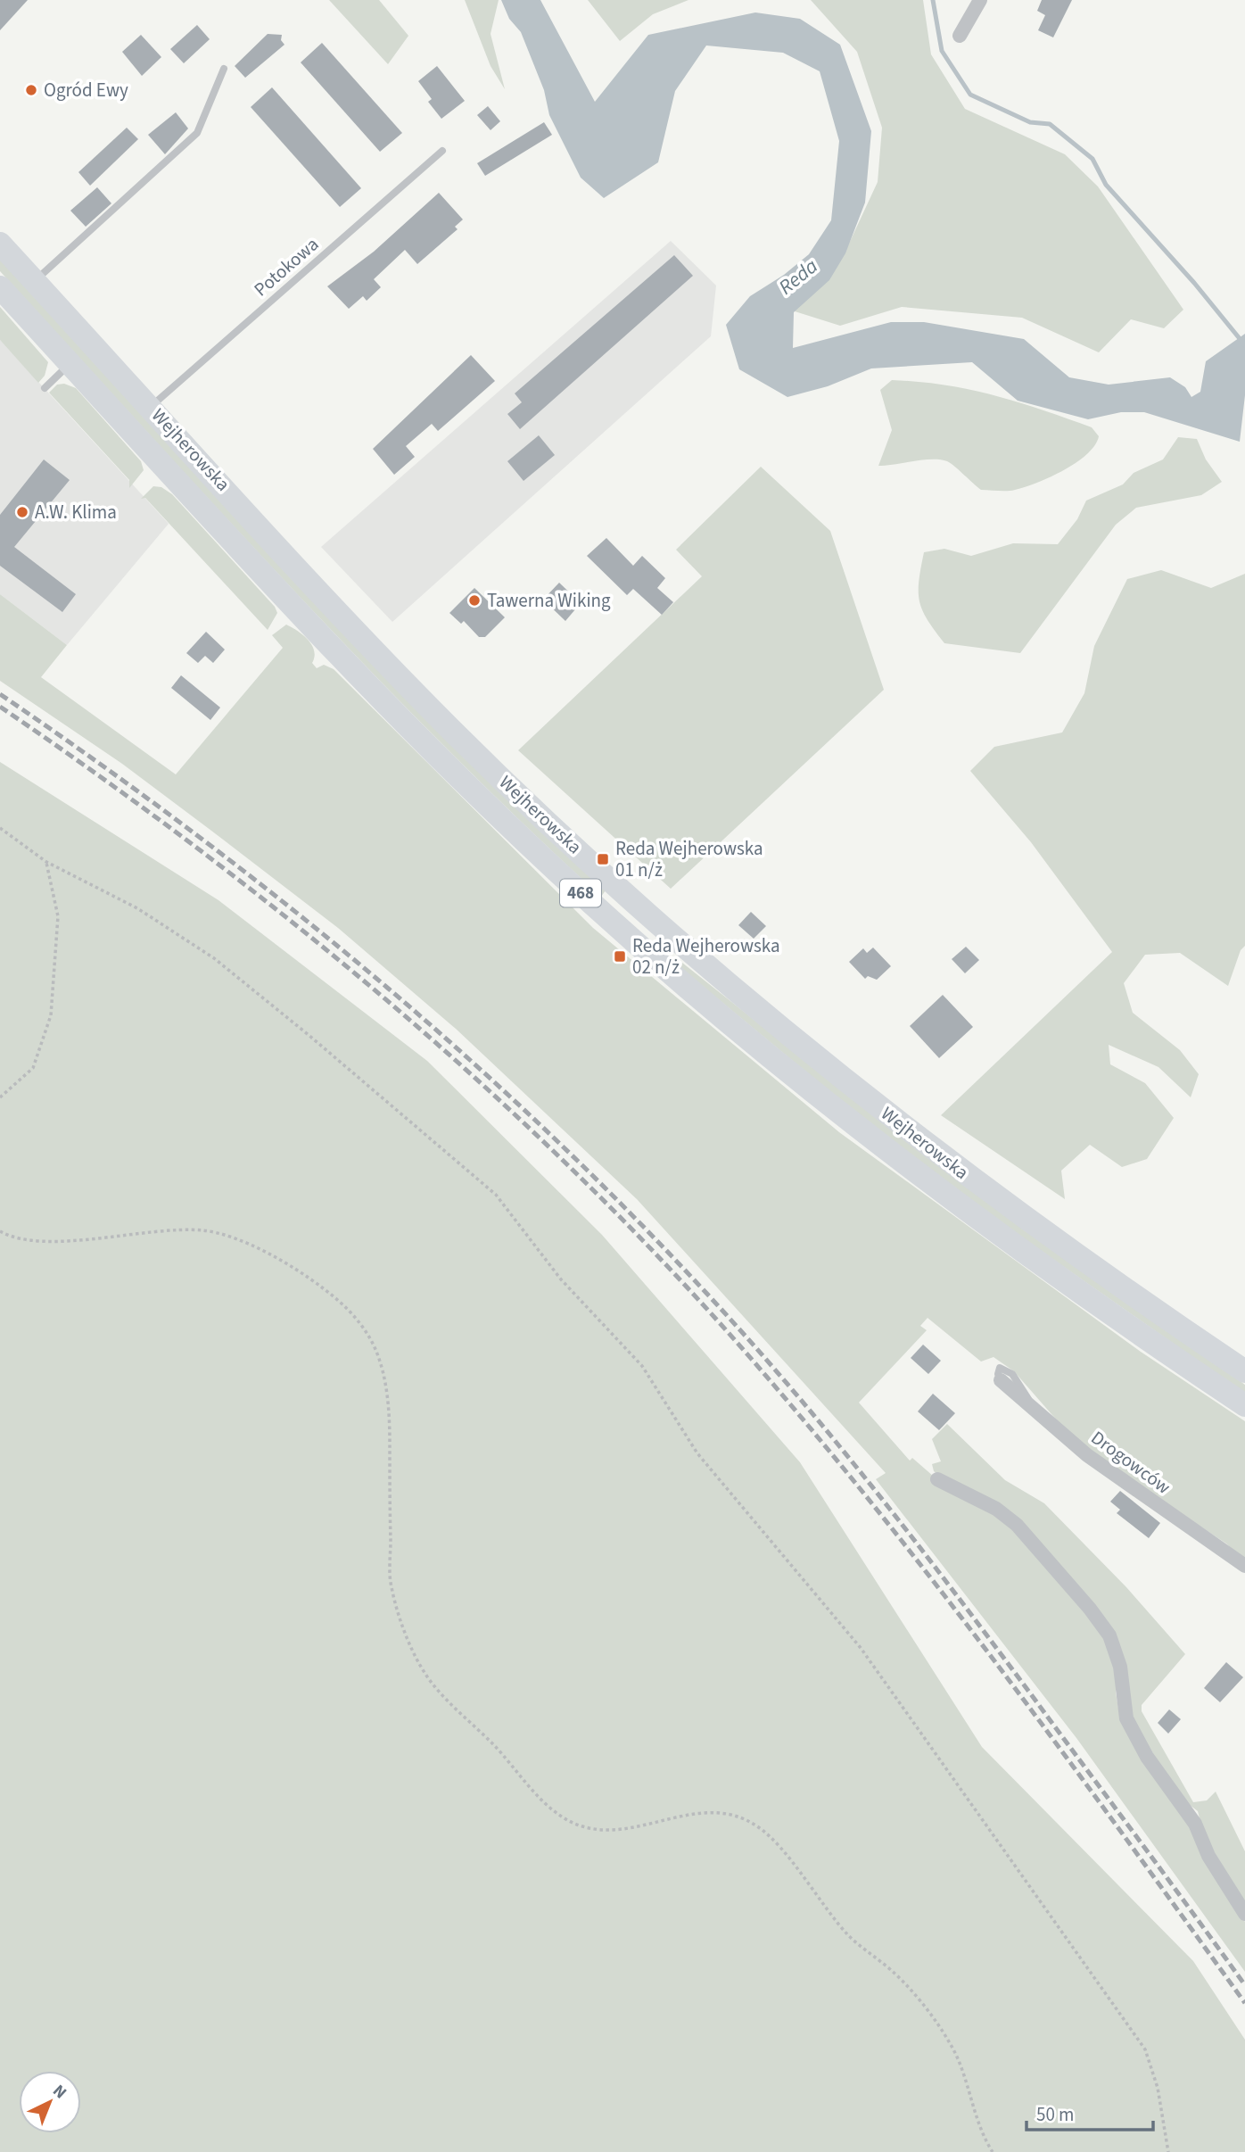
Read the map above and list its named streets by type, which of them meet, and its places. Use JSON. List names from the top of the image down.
{
  "streets": {
    "main road": ["Wejherowska", "468"],
    "street": ["Drogowców"],
    "lane": ["Potokowa"]
  },
  "crossings": [
    ["Potokowa", "Wejherowska"]
  ],
  "water": ["Reda"],
  "places": {
    "other": ["Ogród Ewy", "A.W. Klima", "Tawerna Wiking"],
    "transit": ["Reda Wejherowska 01 n/ż", "Reda Wejherowska 02 n/ż"]
  },
  "scale_bar": "50 m",
  "north": "top right"
}
